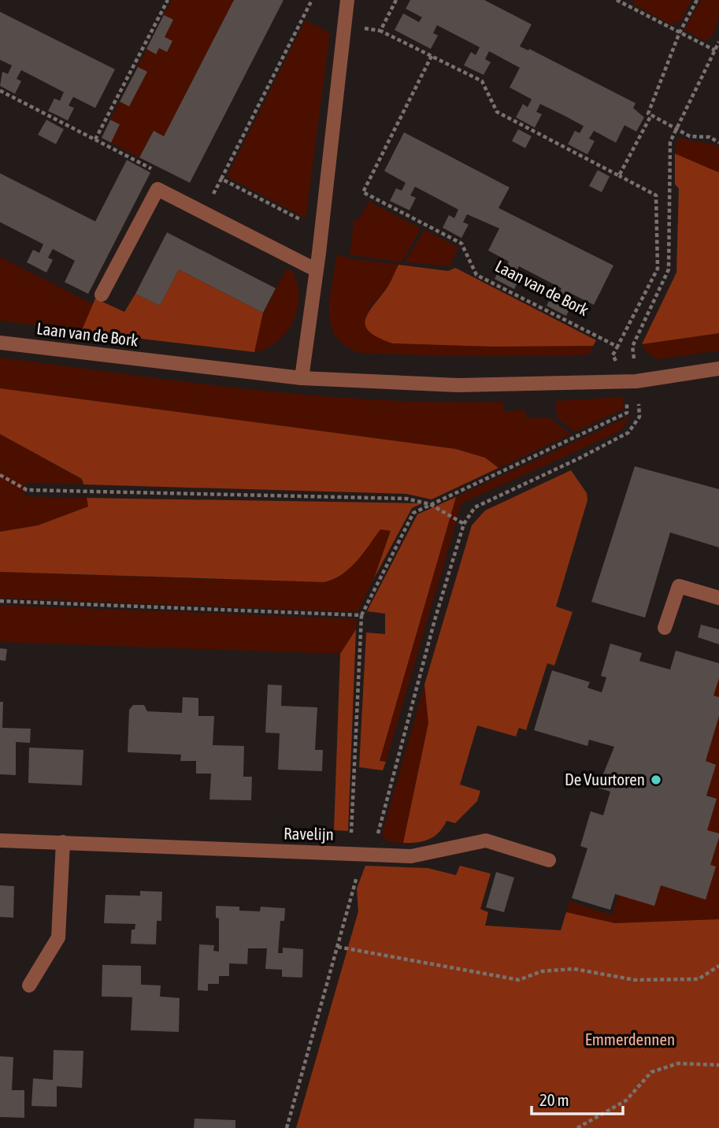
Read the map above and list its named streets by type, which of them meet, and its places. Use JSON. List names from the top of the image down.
{
  "streets": {
    "street": ["Laan van de Bork", "Ravelijn"]
  },
  "parks": ["Emmerdennen"],
  "places": ["De Vuurtoren"],
  "scale_bar": "20 m"
}
